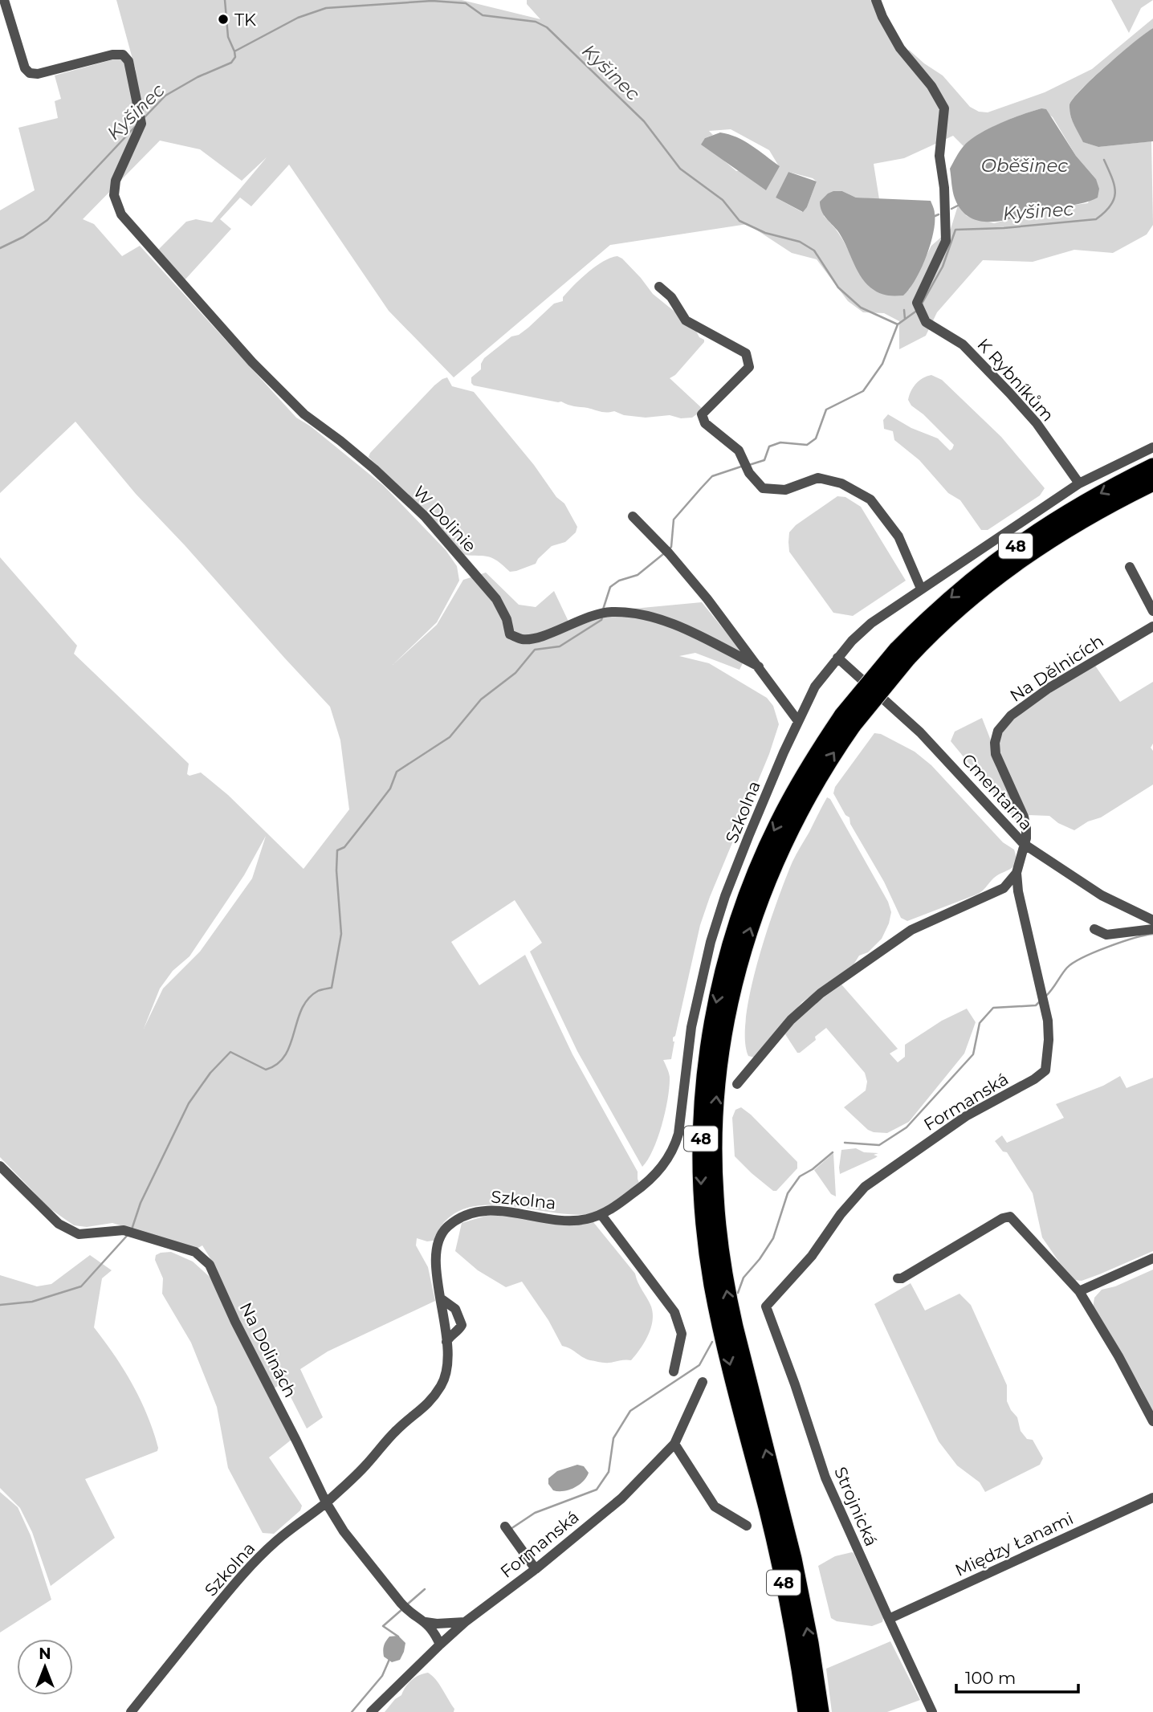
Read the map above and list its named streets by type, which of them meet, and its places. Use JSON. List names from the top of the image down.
{
  "streets": {
    "highway": ["48"],
    "street": [
      "K Rybníkům",
      "W Dolinie",
      "Na Dělnicích",
      "Cmentarna",
      "Szkolna",
      "Formanská",
      "Na Dolinách",
      "Strojnická",
      "Między Łanami"
    ]
  },
  "crossings": [
    ["K Rybníkům", "Szkolna"],
    ["Na Dělnicích", "Cmentarna"],
    ["Cmentarna", "Szkolna"],
    ["Szkolna", "Na Dolinách"],
    ["Formanská", "Na Dolinách"],
    ["Formanská", "Strojnická"],
    ["Strojnická", "Między Łanami"]
  ],
  "water": ["Kyšinec", "Oběšinec"],
  "places": ["TK"],
  "scale_bar": "100 m",
  "north": "top"
}
